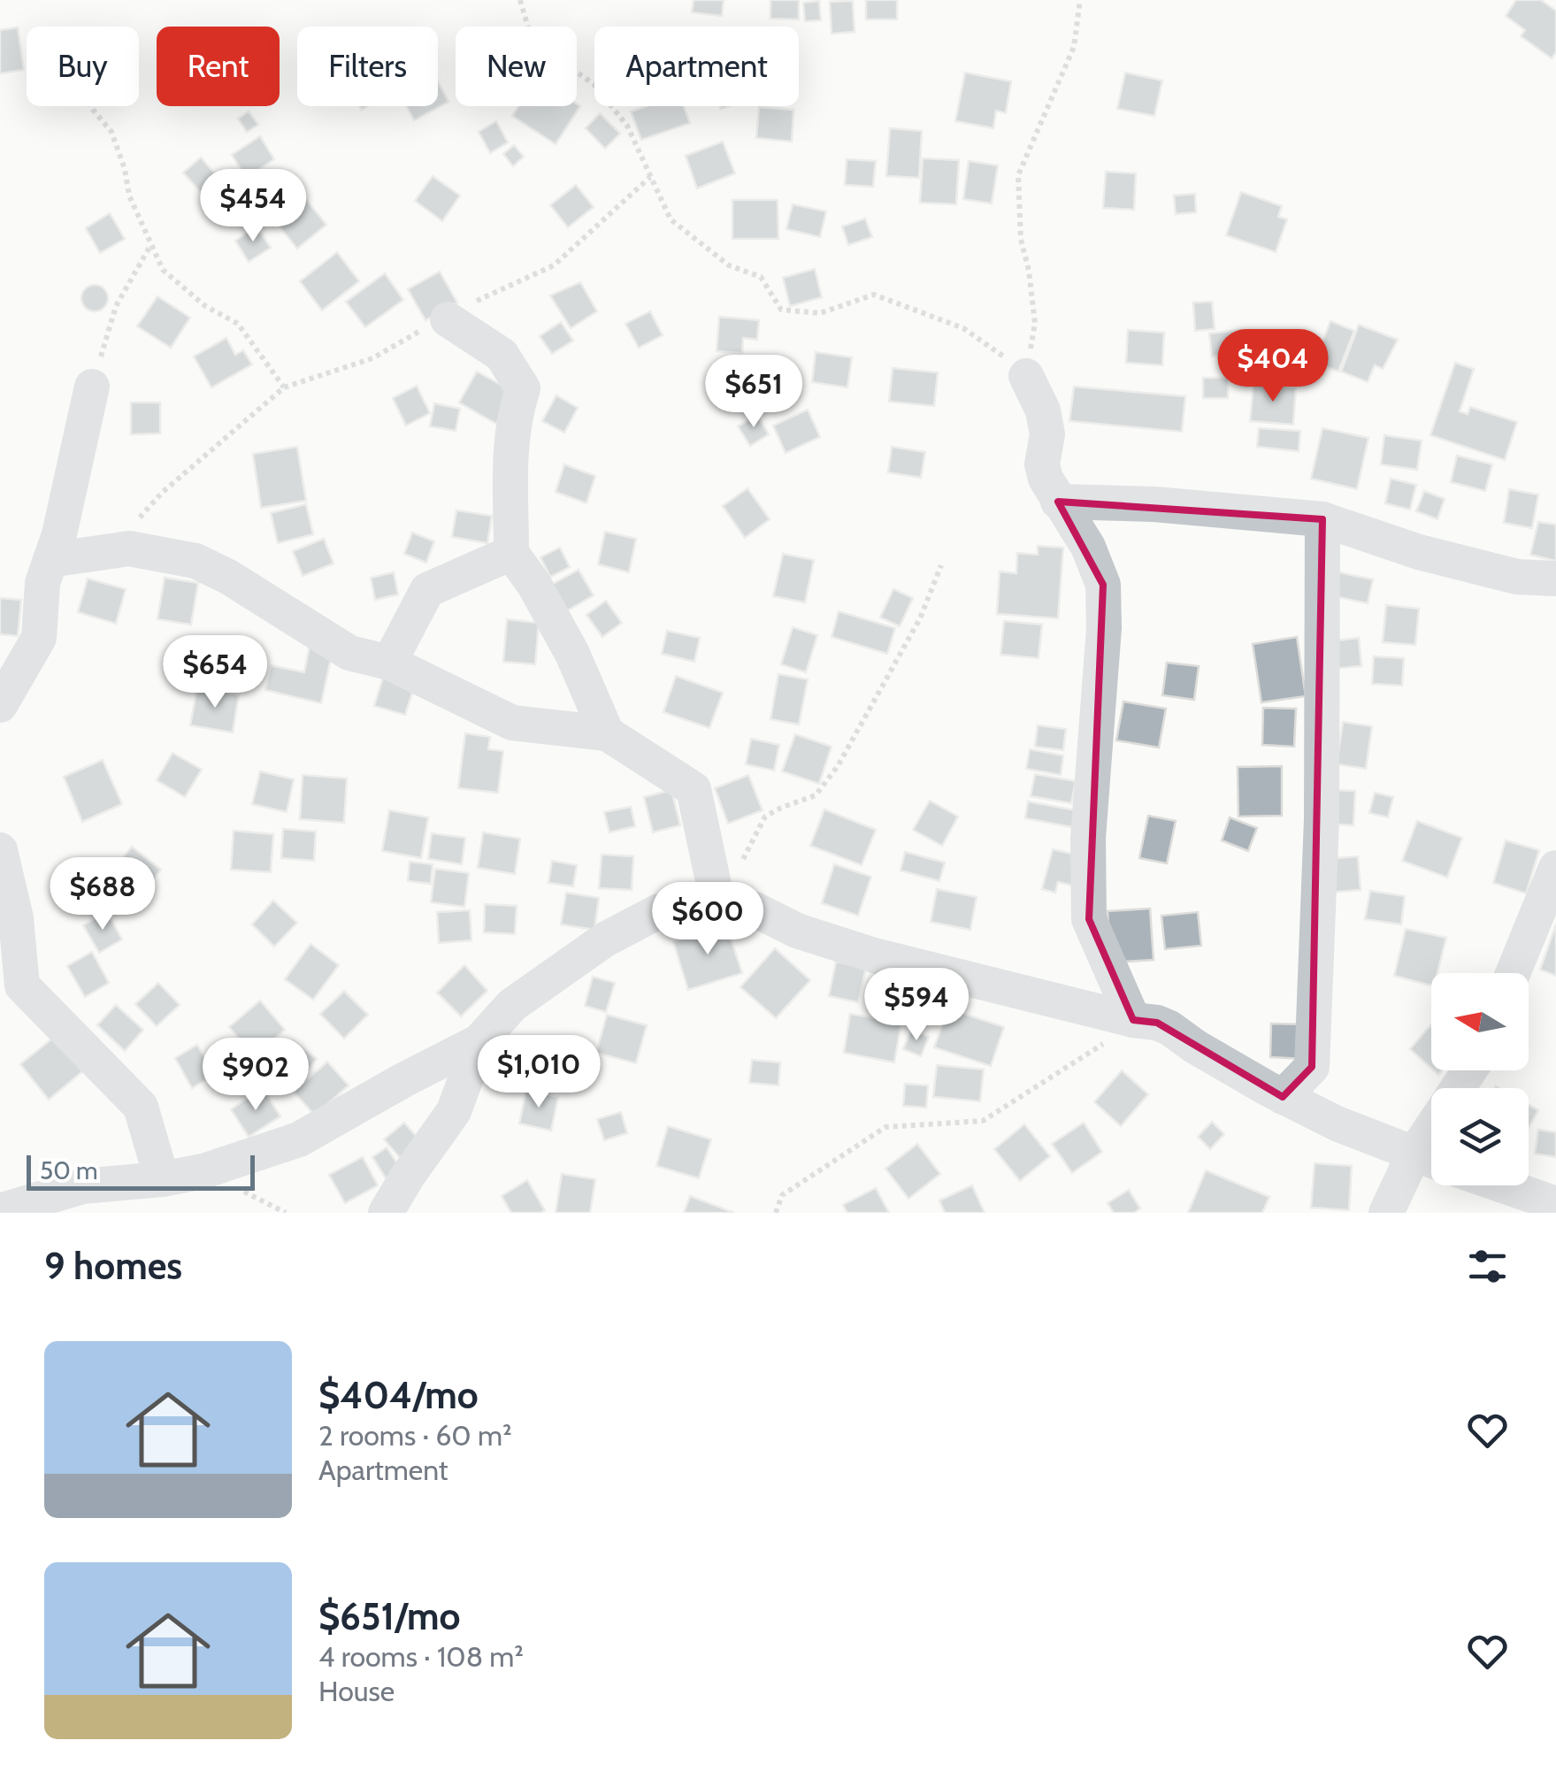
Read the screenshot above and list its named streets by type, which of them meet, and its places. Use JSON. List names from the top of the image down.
{
  "scale_bar": "50 m",
  "north": "left",
  "page": {
    "chip": [
      "Buy",
      "Rent",
      "Filters",
      "New",
      "Apartment"
    ],
    "price": [
      "$454",
      "$404",
      "$651",
      "$654",
      "$688",
      "$600",
      "$594",
      "$1,010",
      "$902"
    ],
    "scale": "50 m",
    "heading": "9 homes",
    "list": [
      {
        "name": "$404/mo",
        "note": "2 rooms · 60 m² · Apartment"
      },
      {
        "name": "$651/mo",
        "note": "4 rooms · 108 m² · House"
      }
    ]
  }
}
